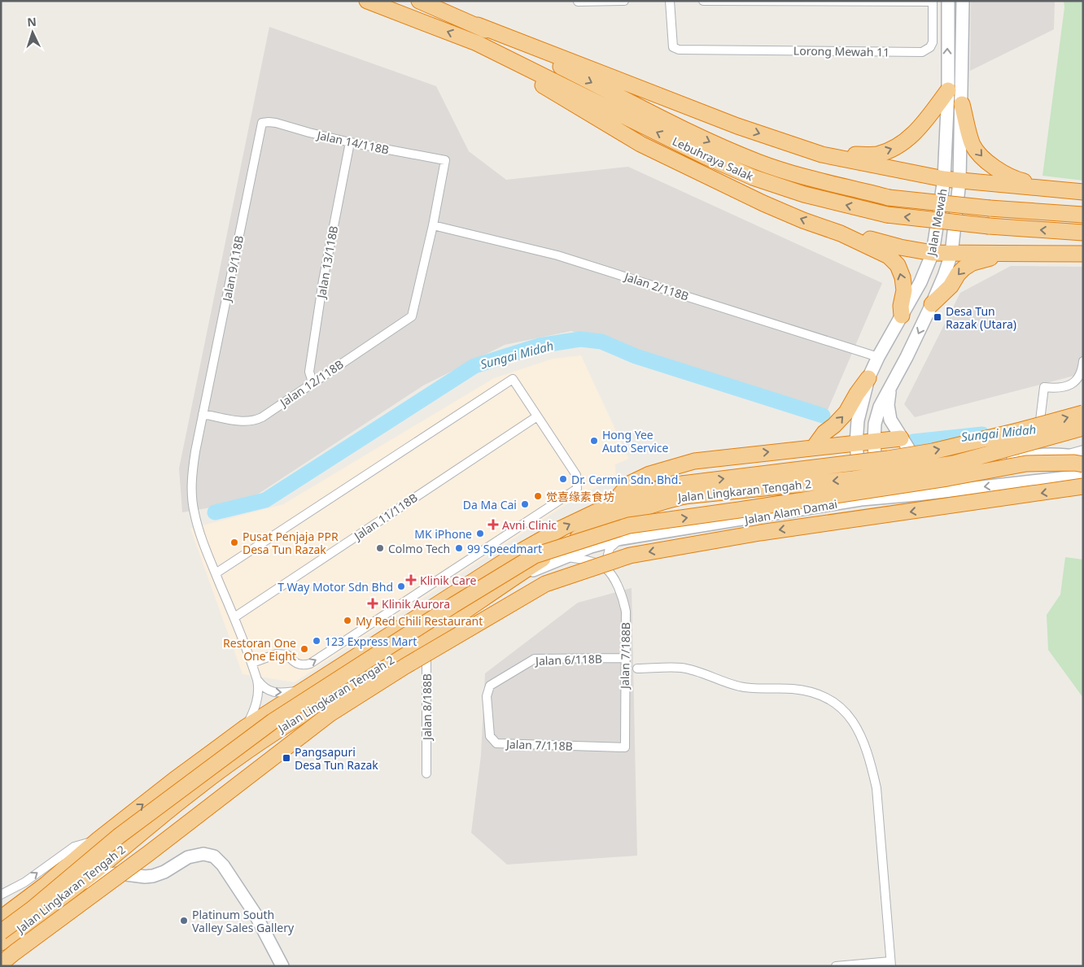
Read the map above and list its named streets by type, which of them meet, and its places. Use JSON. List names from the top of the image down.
{
  "streets": {
    "highway": ["Lebuhraya Salak", "Jalan Lingkaran Tengah 2"],
    "street": [
      "Lorong Mewah 11",
      "Jalan 14/118B",
      "Jalan Mewah",
      "Jalan 13/118B",
      "Jalan 9/118B",
      "Jalan 2/118B",
      "Jalan 12/118B",
      "Jalan Alam Damai",
      "Jalan 11/118B",
      "Jalan 7/188B",
      "Jalan 6/118B",
      "Jalan 8/188B",
      "Jalan 7/118B"
    ]
  },
  "crossings": [
    ["Jalan 14/118B", "Jalan 13/118B"],
    ["Jalan 14/118B", "Jalan 9/118B"],
    ["Jalan 14/118B", "Jalan 2/118B"],
    ["Jalan 14/118B", "Jalan 12/118B"],
    ["Jalan Mewah", "Jalan 2/118B"],
    ["Jalan Mewah", "Jalan Alam Damai"],
    ["Jalan 13/118B", "Jalan 12/118B"],
    ["Jalan 9/118B", "Jalan 12/118B"],
    ["Jalan 9/118B", "Jalan Lingkaran Tengah 2"],
    ["Jalan 9/118B", "Jalan 11/118B"],
    ["Jalan 2/118B", "Jalan 12/118B"],
    ["Jalan Lingkaran Tengah 2", "Jalan Alam Damai"],
    ["Jalan Lingkaran Tengah 2", "Jalan 8/188B"],
    ["Jalan 7/188B", "Jalan 6/118B"],
    ["Jalan 7/188B", "Jalan 7/118B"],
    ["Jalan 6/118B", "Jalan 7/118B"]
  ],
  "water": ["Sungai Midah"],
  "places": {
    "transit": ["Desa Tun Razak (Utara)", "Pangsapuri Desa Tun Razak"],
    "other": [
      "Hong Yee Auto Service",
      "Dr. Cermin Sdn. Bhd.",
      "觉喜缘素食坊",
      "Da Ma Cai",
      "MK iPhone",
      "Pusat Penjaja PPR Desa Tun Razak",
      "Colmo Tech",
      "99 Speedmart",
      "T Way Motor Sdn Bhd",
      "My Red Chili Restaurant",
      "123 Express Mart",
      "Restoran One One Eight",
      "Platinum South Valley Sales Gallery"
    ],
    "health": ["Avni Clinic", "Klinik Care", "Klinik Aurora"]
  },
  "north": "top"
}
